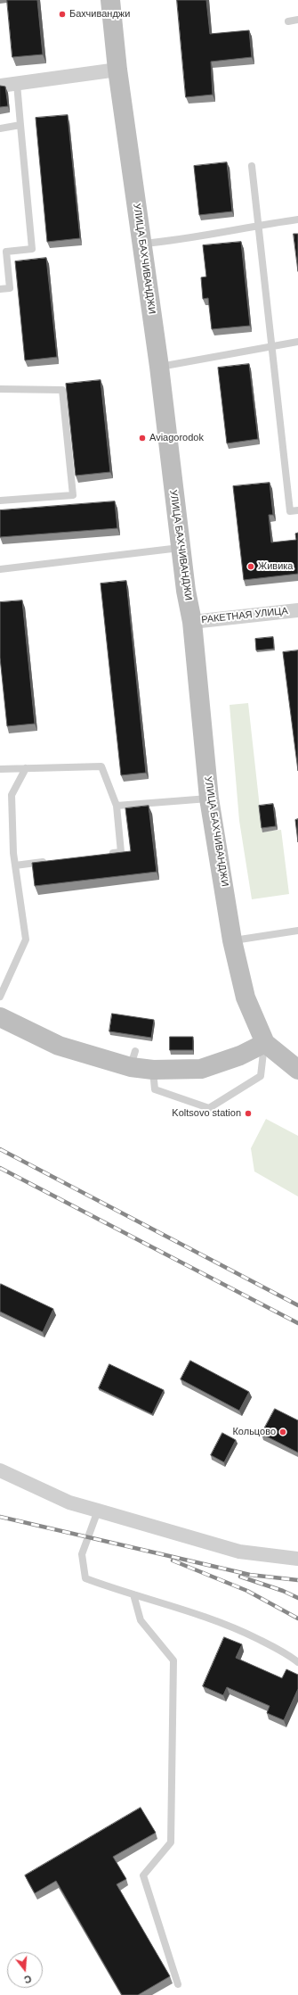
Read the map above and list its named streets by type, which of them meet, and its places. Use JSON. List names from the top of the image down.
{
  "streets": {
    "main road": ["УЛИЦА БАХЧИВАНДЖИ"],
    "street": ["РАКЕТНАЯ УЛИЦА"]
  },
  "crossings": [
    ["УЛИЦА БАХЧИВАНДЖИ", "РАКЕТНАЯ УЛИЦА"]
  ],
  "places": [
    "Бахчиванджи",
    "Aviagorodok",
    "Живика",
    "Koltsovo station",
    "Кольцово"
  ],
  "north": "bottom"
}
